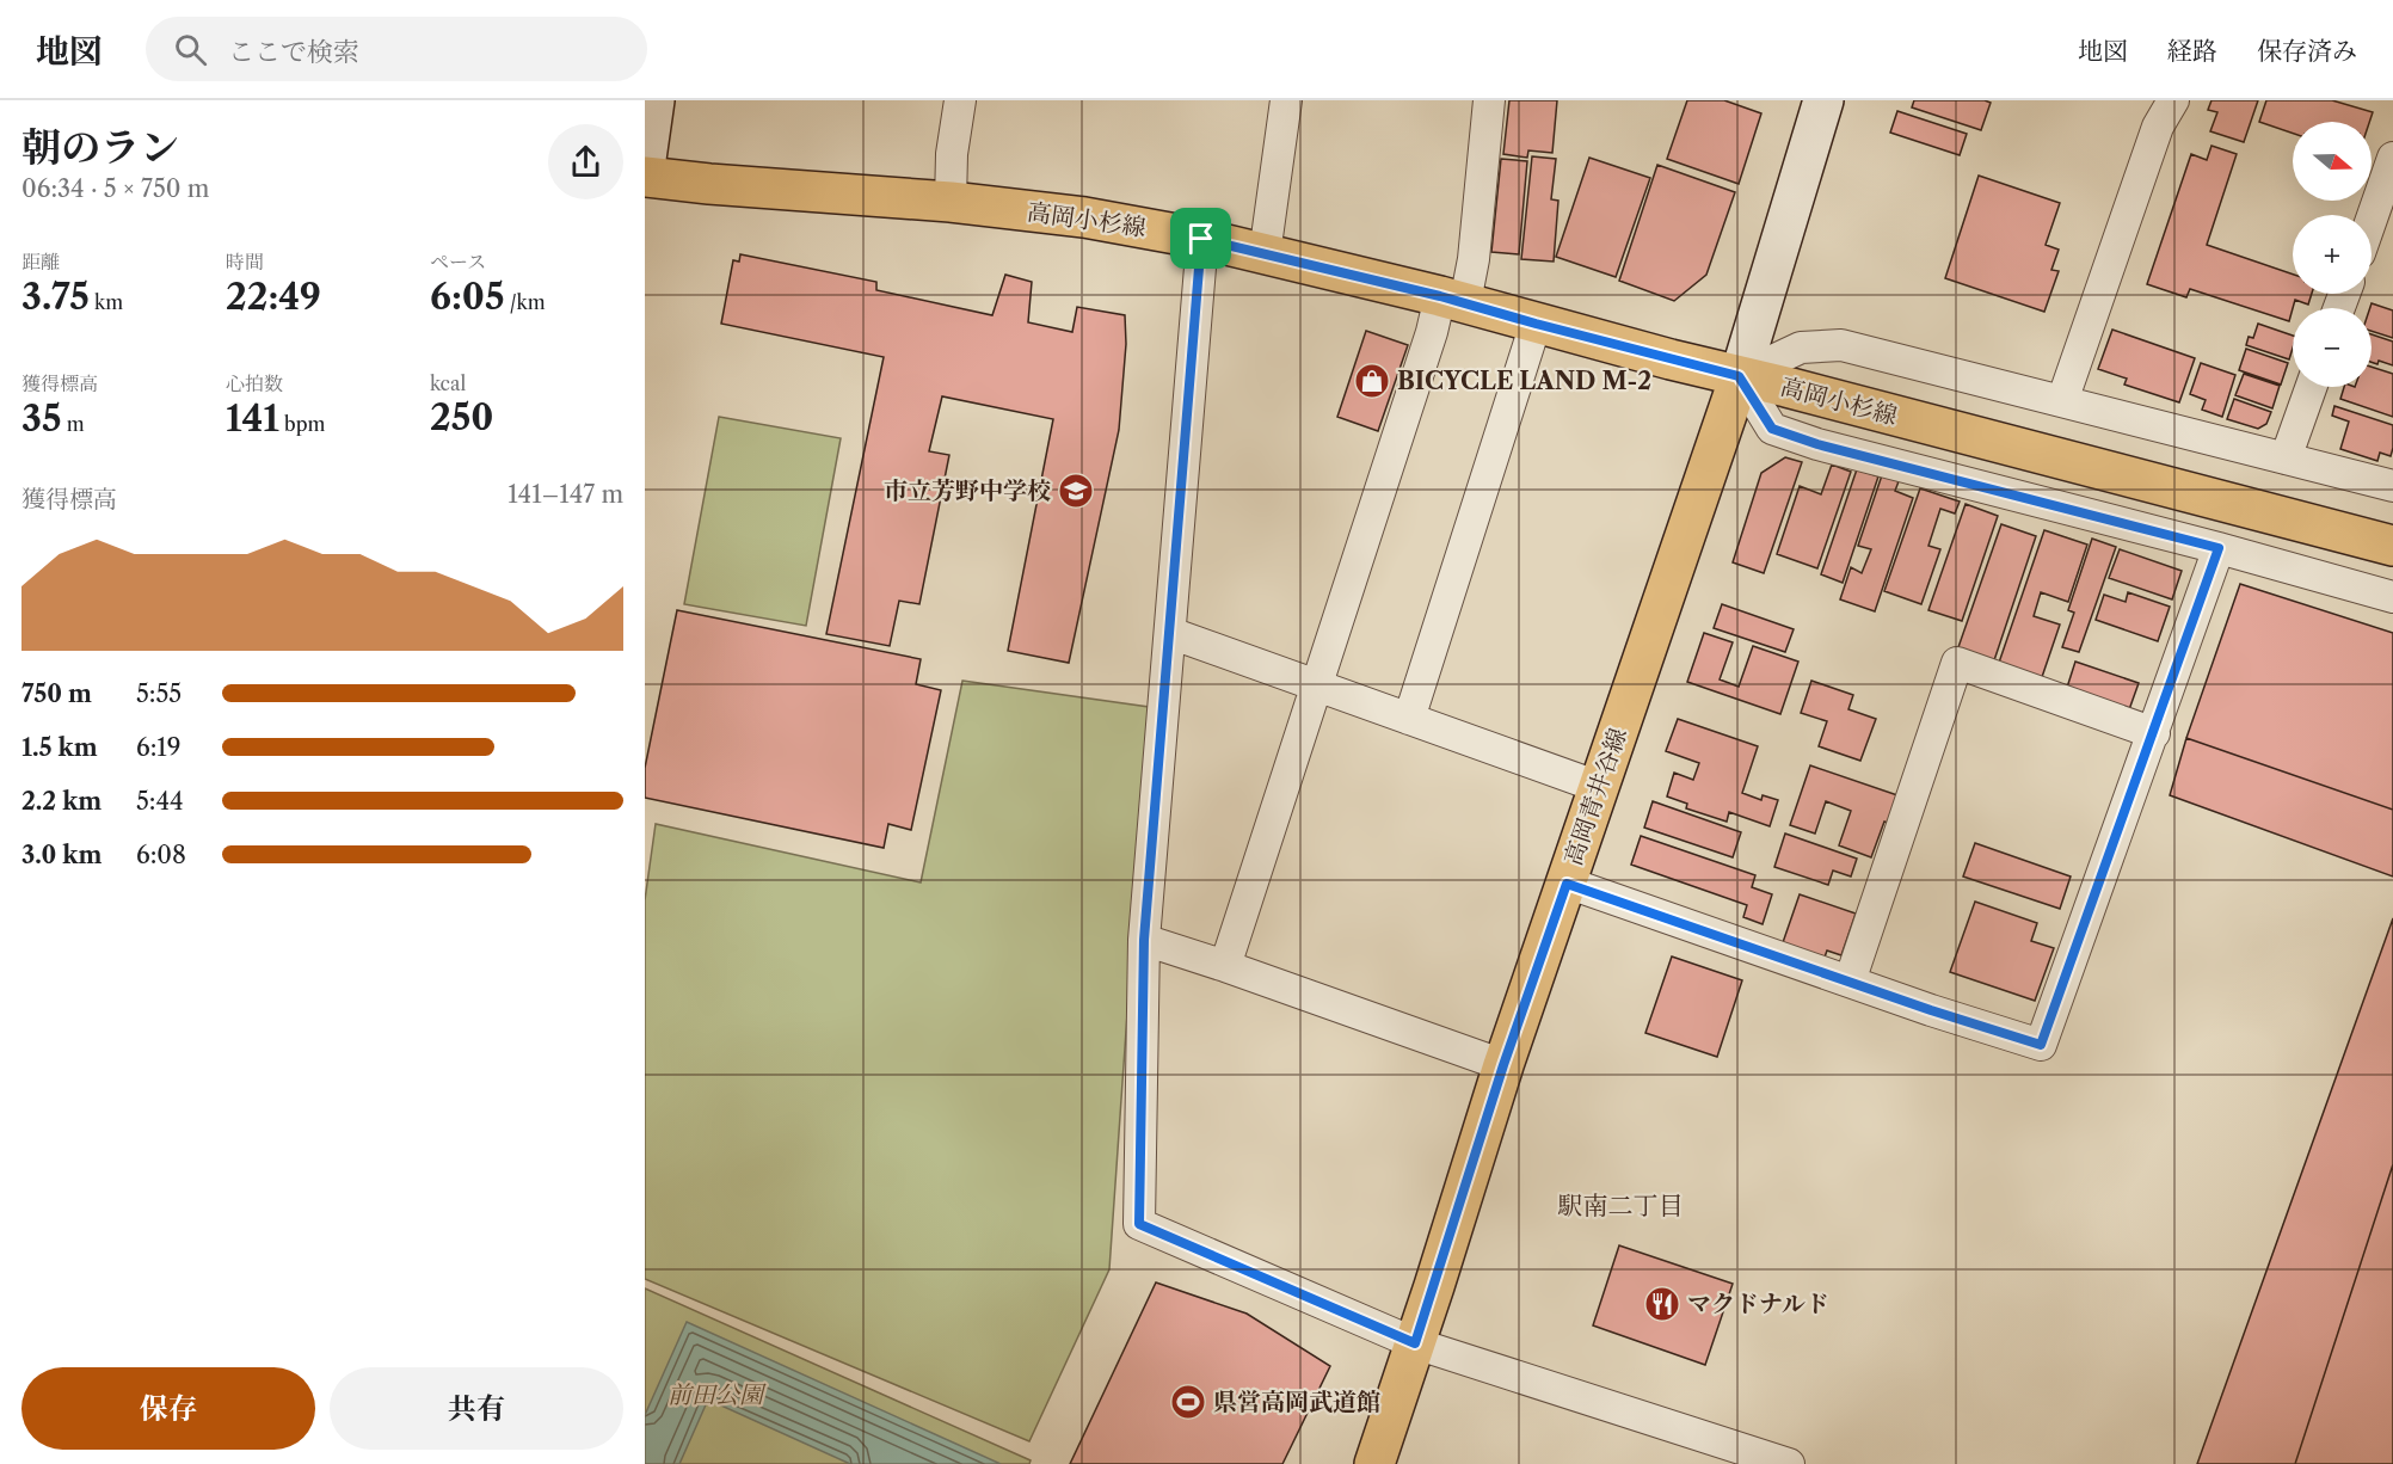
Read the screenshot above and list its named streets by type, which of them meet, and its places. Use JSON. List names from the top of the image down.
{
  "streets": {
    "main road": ["高岡小杉線", "高岡青井谷線"]
  },
  "crossings": [
    ["高岡小杉線", "高岡青井谷線"]
  ],
  "districts": ["駅南二丁目"],
  "parks": ["前田公園"],
  "places": {
    "shop": ["BICYCLE LAND M-2"],
    "school or university": ["市立芳野中学校"],
    "restaurant": ["マクドナルド"],
    "sports": ["県営高岡武道館"]
  },
  "north": "right",
  "page": {
    "header": "地図",
    "search": "ここで検索",
    "nav": ["地図", "経路", "保存済み"],
    "heading": ["朝のラン", "06:34 · 5 × 750 m"],
    "map_buttons": ["+", "−"],
    "stats": [
      ["距離", "3.75 km"],
      ["時間", "22:49"],
      ["ペース", "6:05 /km"],
      ["獲得標高", "35 m"],
      ["心拍数", "141 bpm"],
      ["kcal", "250"]
    ],
    "chart": ["獲得標高", "141–147 m"],
    "list": [
      {
        "name": "750 m",
        "note": "5:55"
      },
      {
        "name": "1.5 km",
        "note": "6:19"
      },
      {
        "name": "2.2 km",
        "note": "5:44"
      },
      {
        "name": "3.0 km",
        "note": "6:08"
      }
    ],
    "buttons": ["保存", "共有"]
  }
}
